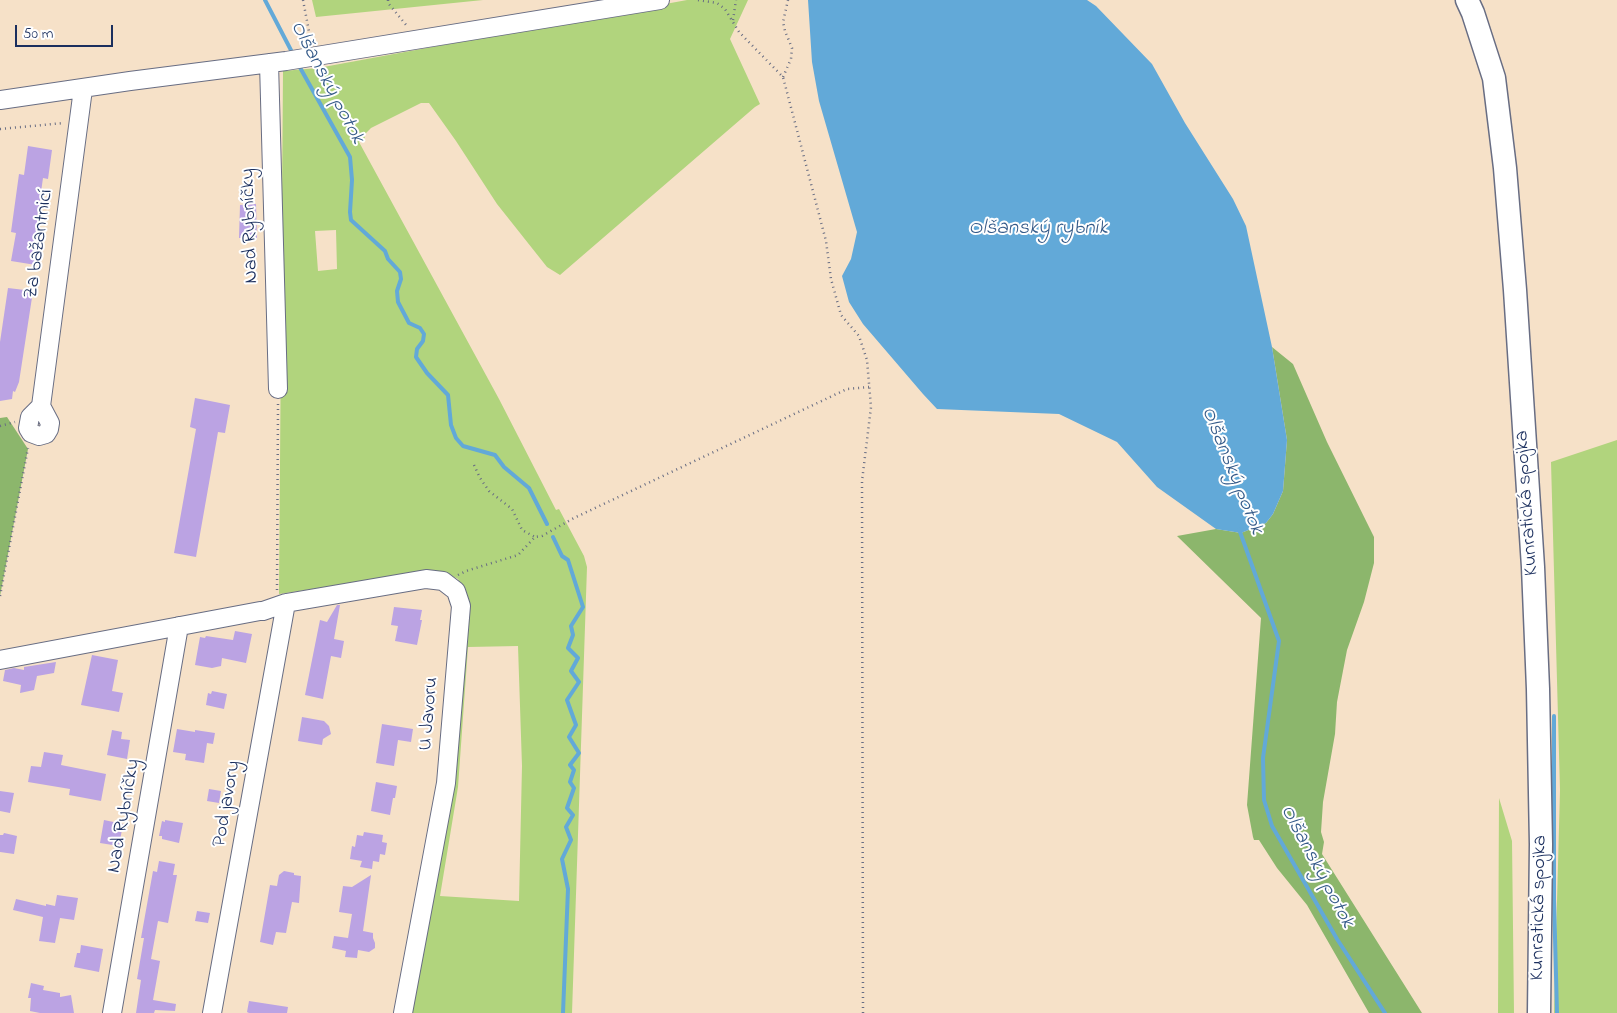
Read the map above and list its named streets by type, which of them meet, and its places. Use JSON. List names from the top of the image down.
{
  "streets": {
    "main road": ["Kunratická spojka"],
    "street": [
      "Nad Rybníčky",
      "Za bažantnicí",
      "U Javoru",
      "Pod javory"
    ]
  },
  "water": ["Olšanský potok", "Olšanský rybník"],
  "scale_bar": "50 m"
}
